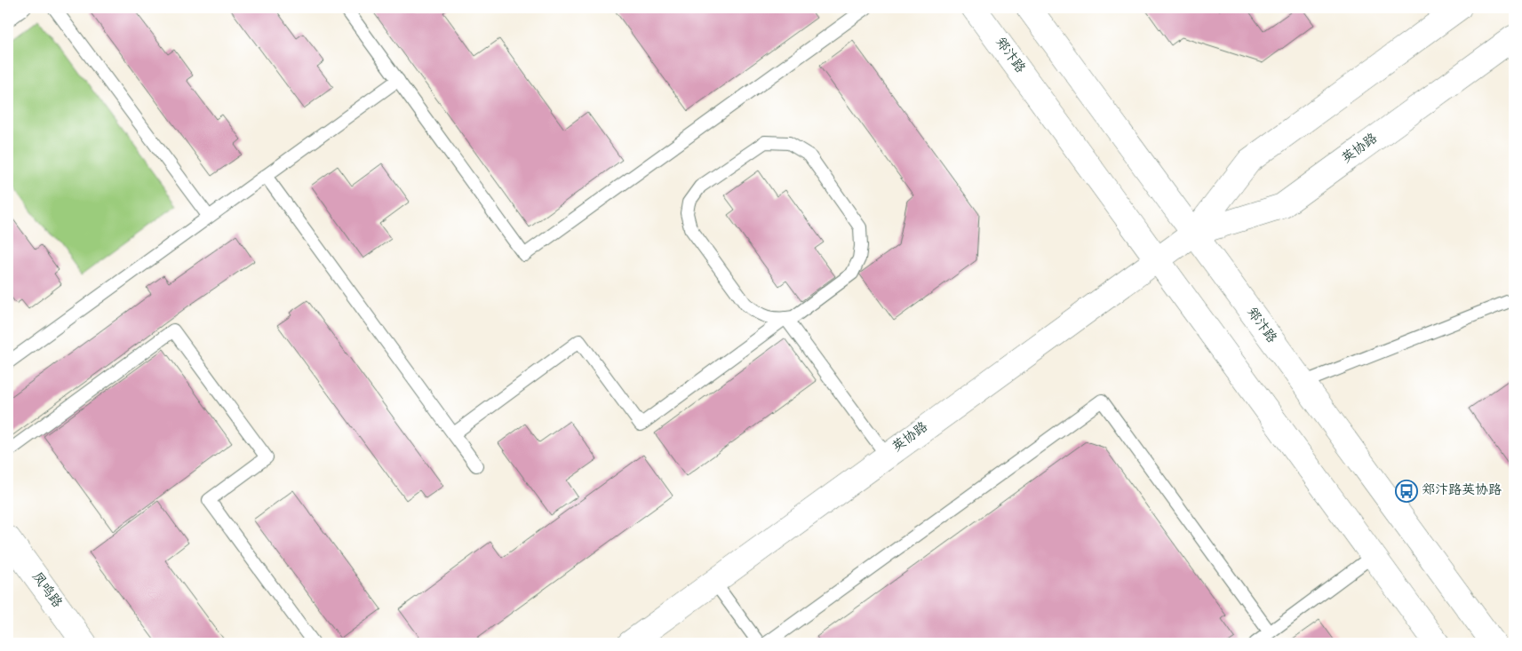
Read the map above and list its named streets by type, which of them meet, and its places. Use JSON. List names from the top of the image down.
{
  "streets": {
    "main road": ["郑汴路", "英协路", "凤鸣路"]
  },
  "crossings": [
    ["郑汴路", "英协路"]
  ],
  "places": {
    "bus stop": ["郑汴路英协路"]
  }
}
